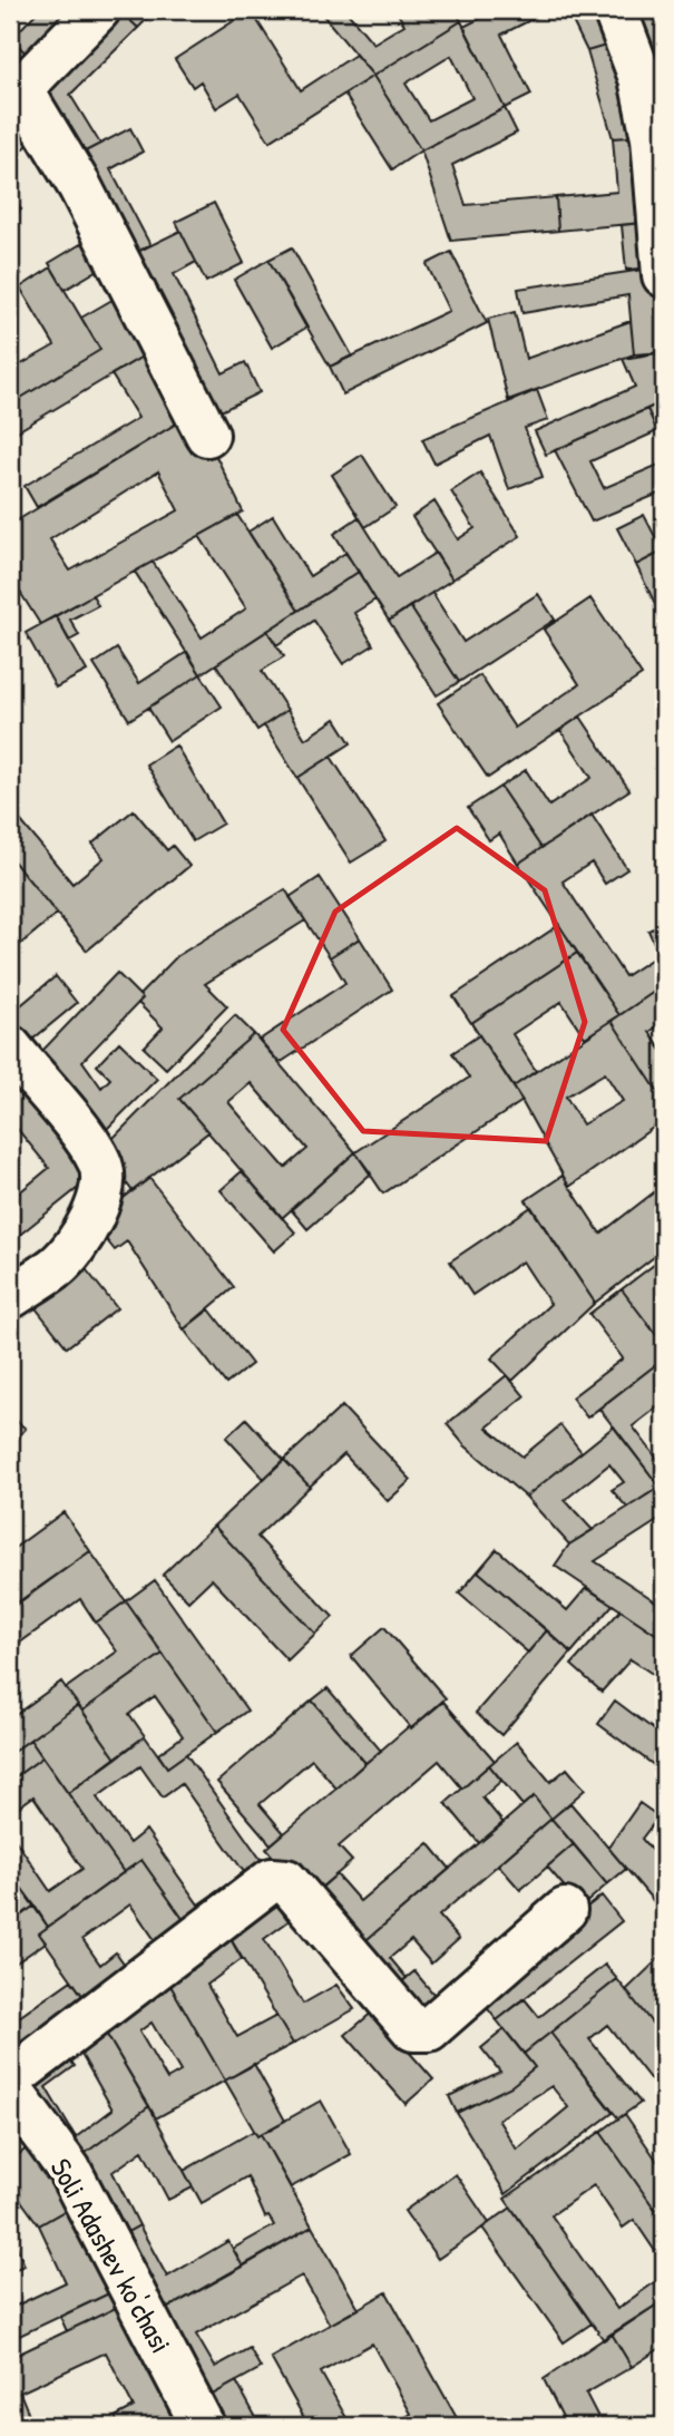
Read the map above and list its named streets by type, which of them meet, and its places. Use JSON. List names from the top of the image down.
{
  "streets": {
    "street": ["Soli Adashev ko'chasi"]
  }
}
